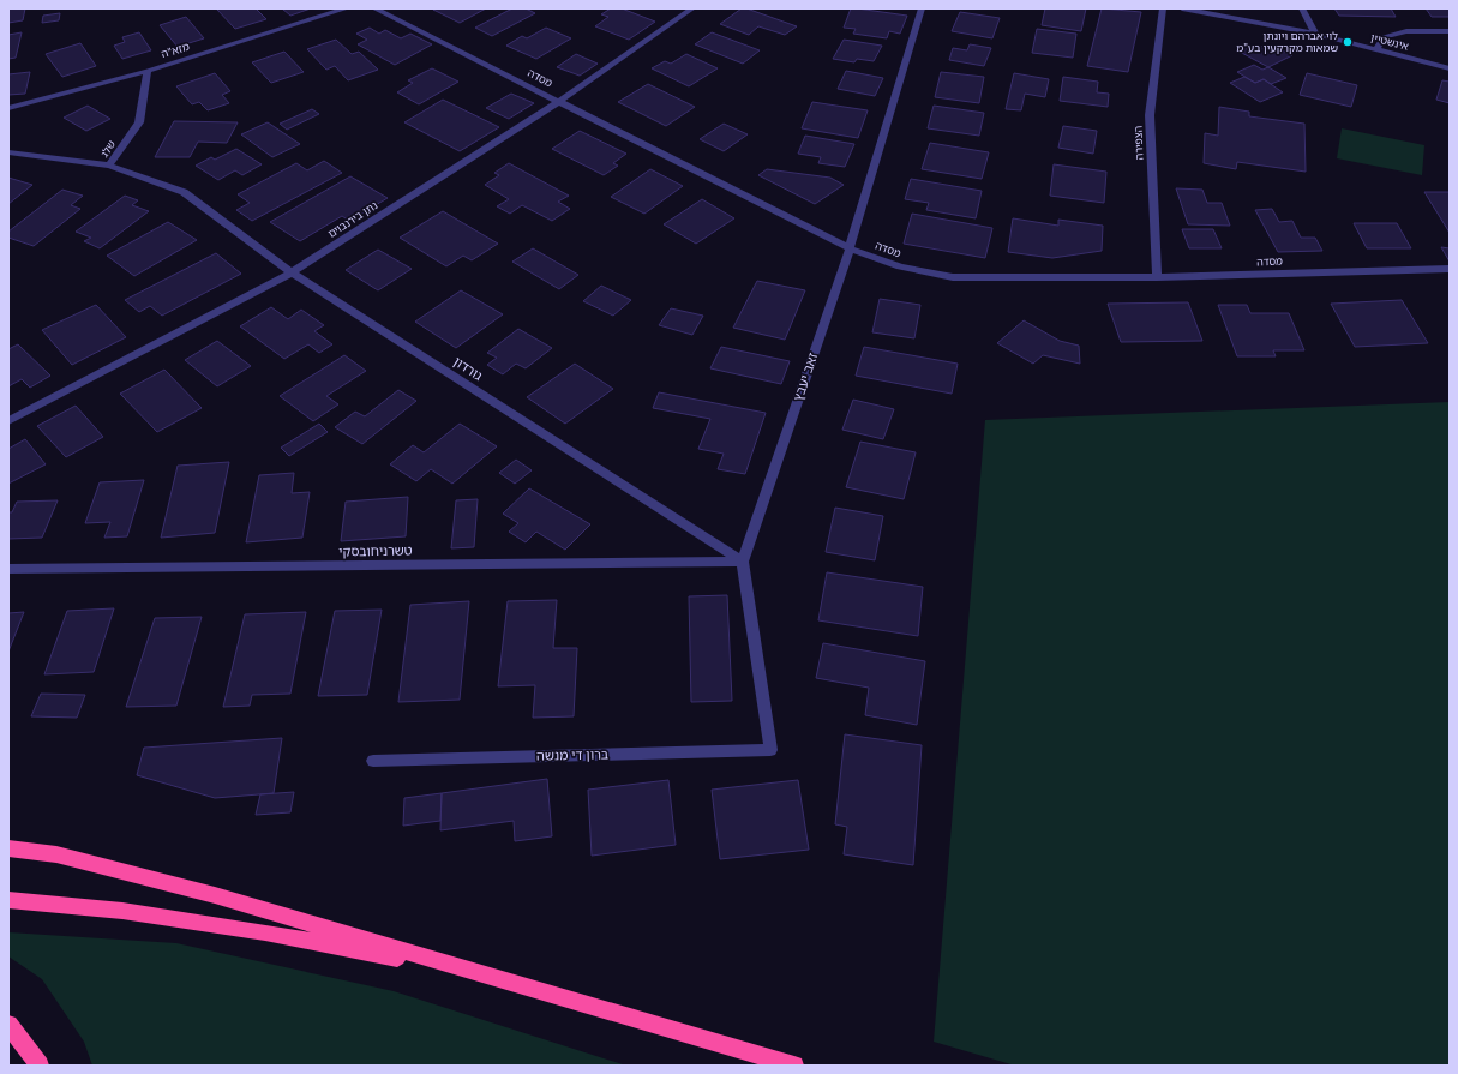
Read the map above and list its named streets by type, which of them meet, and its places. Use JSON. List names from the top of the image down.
{
  "streets": {
    "street": [
      "אינשטיין",
      "מזא\"ה",
      "מסדה",
      "הצפירה",
      "שלג",
      "נתן בירנבוים",
      "גורדון",
      "זאב יעבץ",
      "טשרניחובסקי",
      "ברון די מנשה"
    ]
  },
  "crossings": [
    ["מזא\"ה", "שלג"],
    ["מסדה", "הצפירה"],
    ["מסדה", "נתן בירנבוים"],
    ["מסדה", "זאב יעבץ"],
    ["שלג", "גורדון"],
    ["נתן בירנבוים", "גורדון"],
    ["גורדון", "זאב יעבץ"],
    ["גורדון", "טשרניחובסקי"],
    ["זאב יעבץ", "טשרניחובסקי"],
    ["זאב יעבץ", "ברון די מנשה"]
  ],
  "places": ["לוי אברהם ויונתן שמאות מקרקעין בע\"מ"]
}
